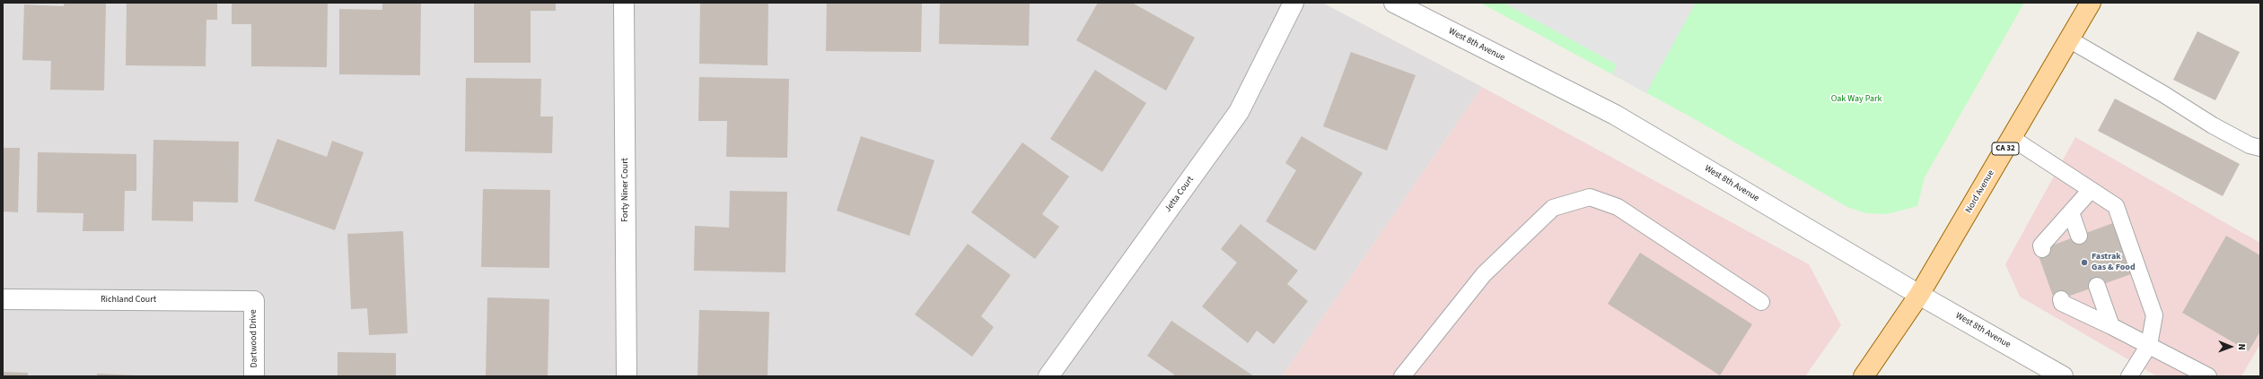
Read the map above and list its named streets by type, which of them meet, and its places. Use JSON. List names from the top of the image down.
{
  "streets": {
    "main road": ["CA 32", "Nord Avenue"],
    "street": [
      "West 8th Avenue",
      "Forty Niner Court",
      "Jetta Court",
      "Richland Court",
      "Dartwood Drive"
    ]
  },
  "crossings": [
    ["West 8th Avenue", "Nord Avenue"],
    ["Richland Court", "Dartwood Drive"]
  ],
  "parks": ["Oak Way Park"],
  "places": ["Fastrak Gas & Food"],
  "north": "right"
}
